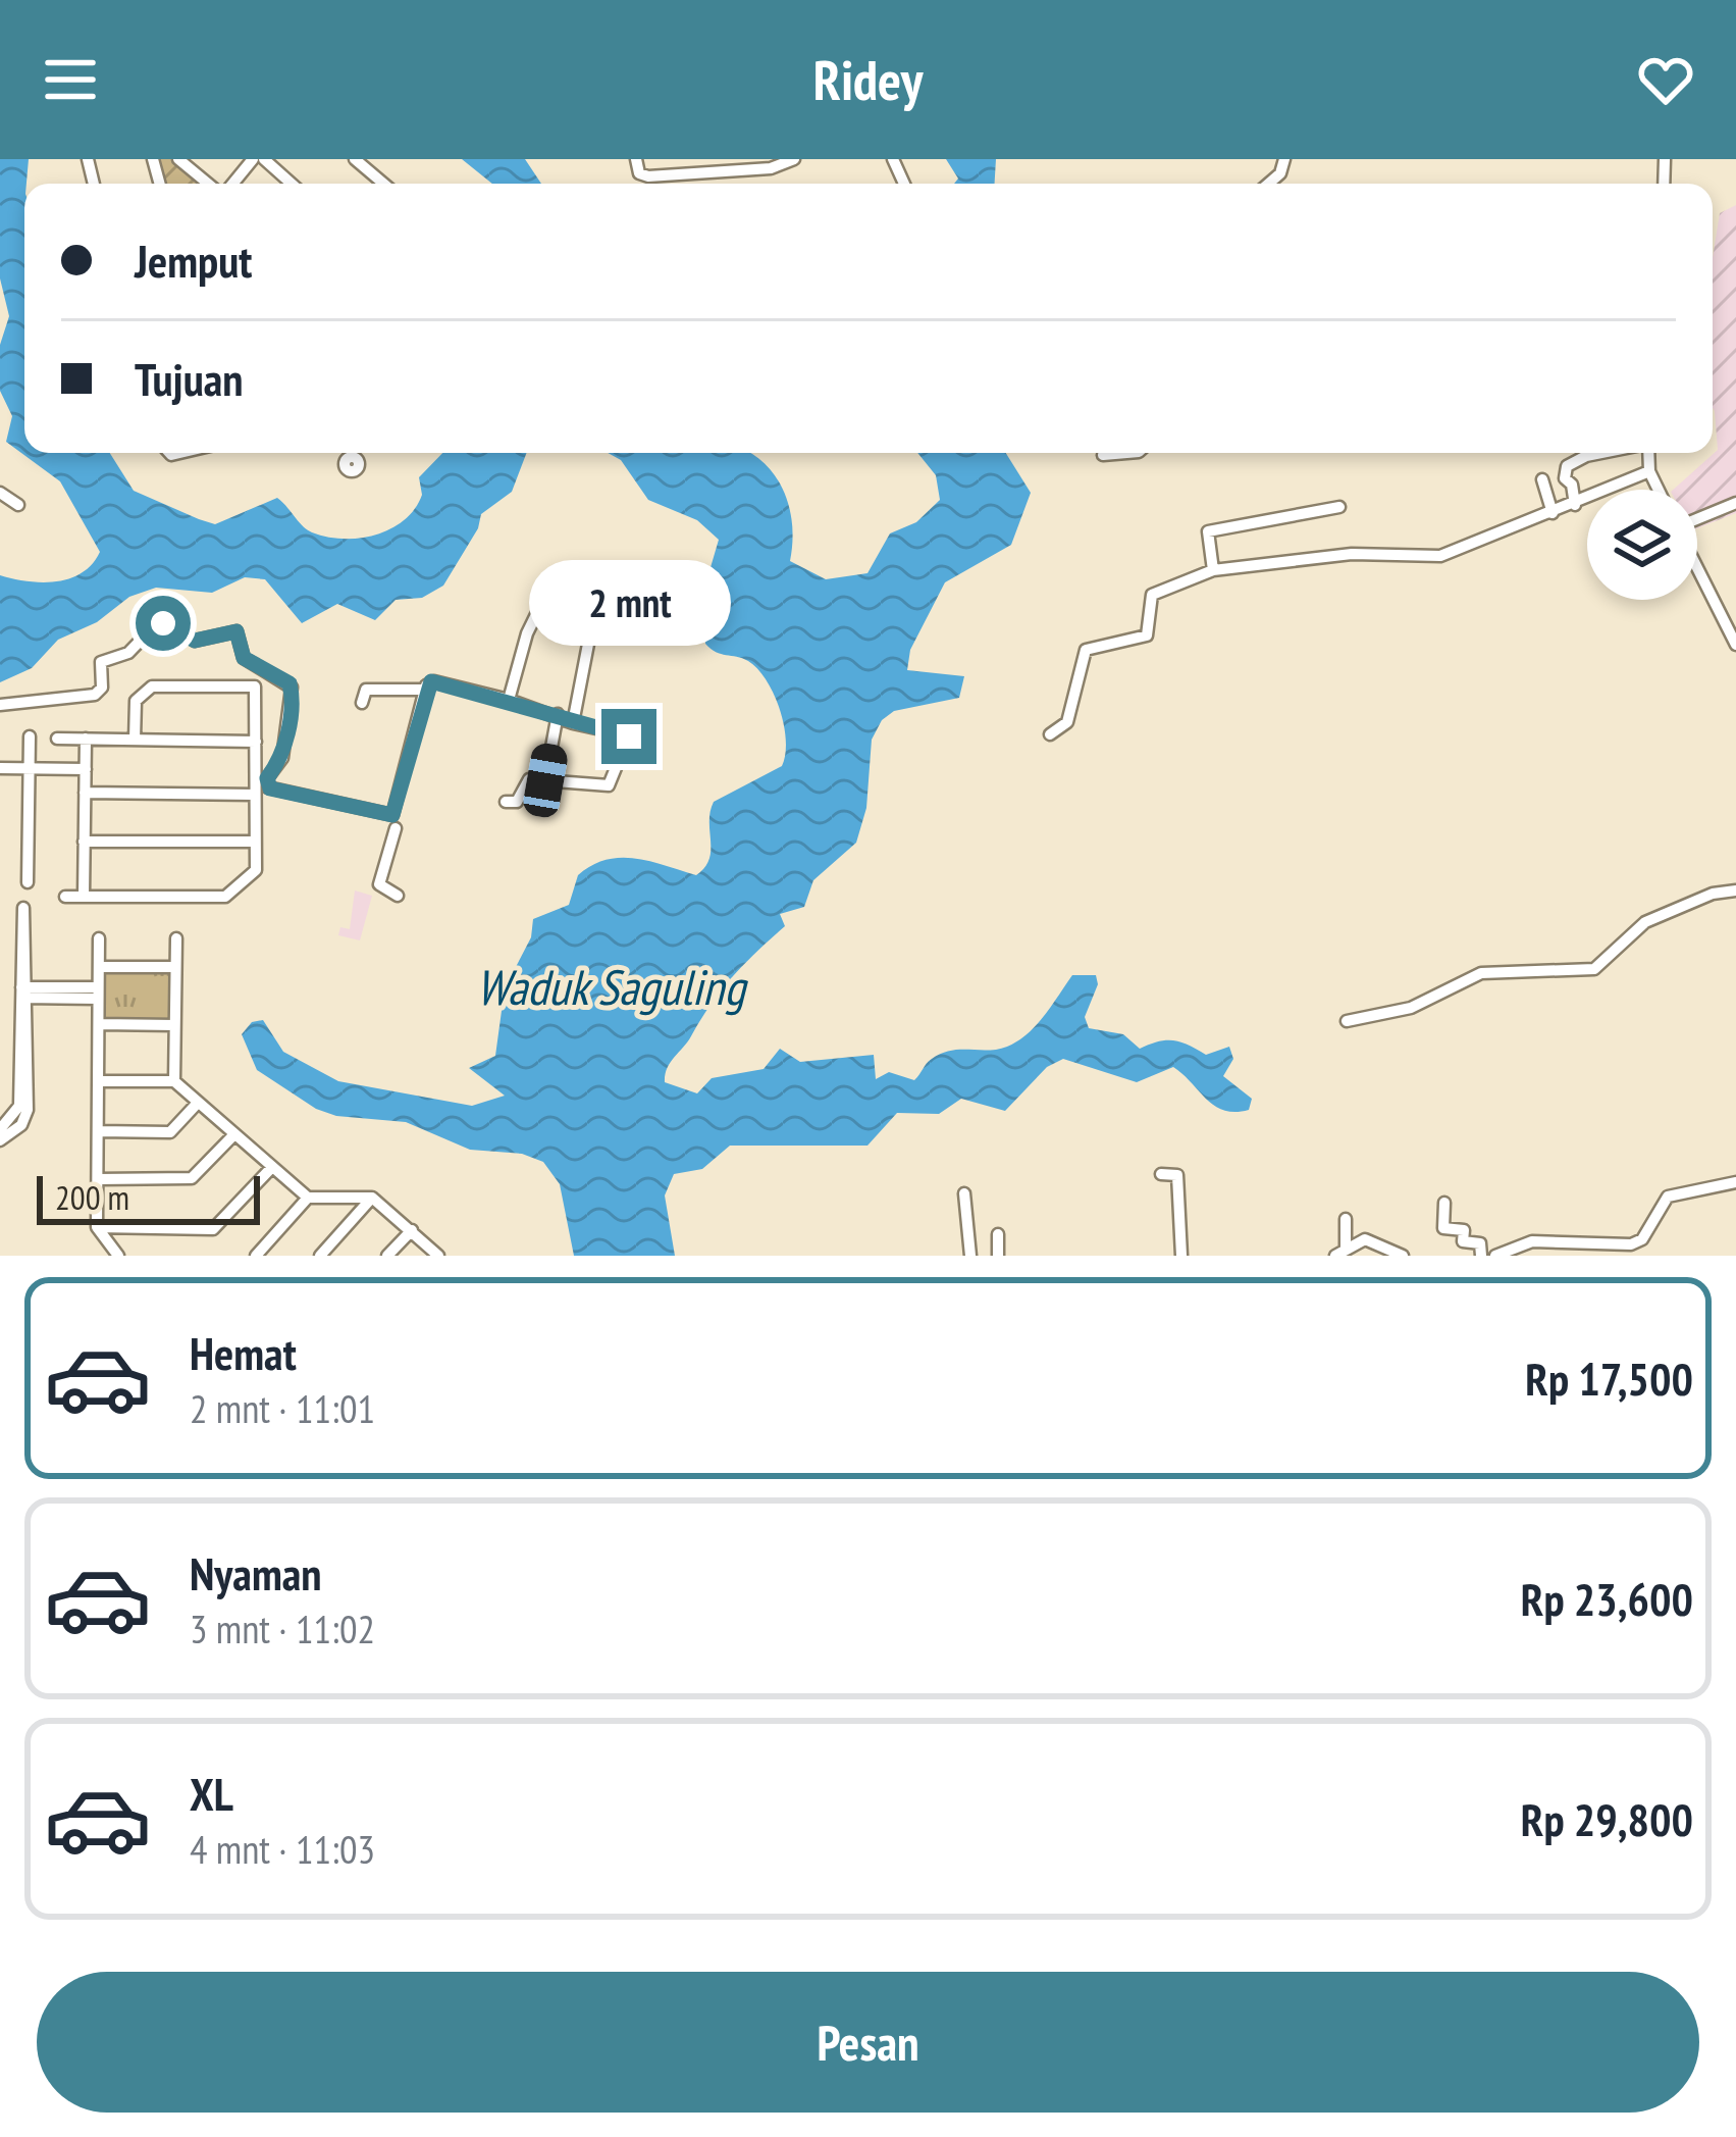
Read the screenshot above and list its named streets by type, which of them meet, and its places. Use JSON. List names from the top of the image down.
{
  "water": ["Waduk Saguling"],
  "scale_bar": "200 m",
  "page": {
    "header": "Ridey",
    "banner": ["Jemput", "Tujuan"],
    "bubble": "2 mnt",
    "scale": "200 m",
    "list": [
      {
        "name": "Hemat",
        "note": "2 mnt · 11:01",
        "value": "Rp 17,500"
      },
      {
        "name": "Nyaman",
        "note": "3 mnt · 11:02",
        "value": "Rp 23,600"
      },
      {
        "name": "XL",
        "note": "4 mnt · 11:03",
        "value": "Rp 29,800"
      }
    ],
    "buttons": "Pesan"
  }
}
